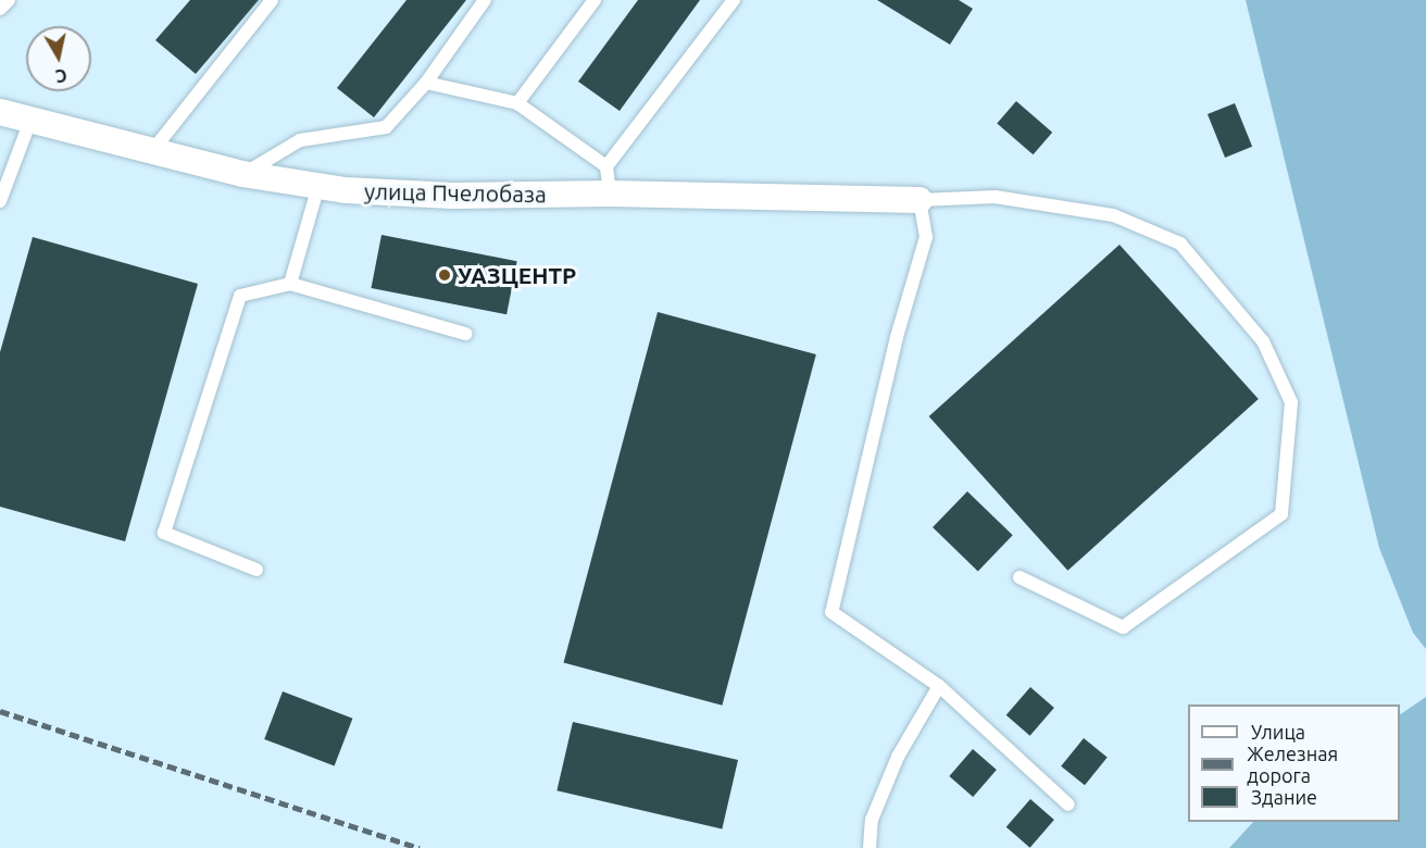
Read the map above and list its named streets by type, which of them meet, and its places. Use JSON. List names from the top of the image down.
{
  "streets": {
    "street": ["улица Пчелобаза"]
  },
  "places": ["УАЗЦЕНТР"],
  "legend": ["Улица", "Железная дорога", "Здание"],
  "north": "bottom"
}
